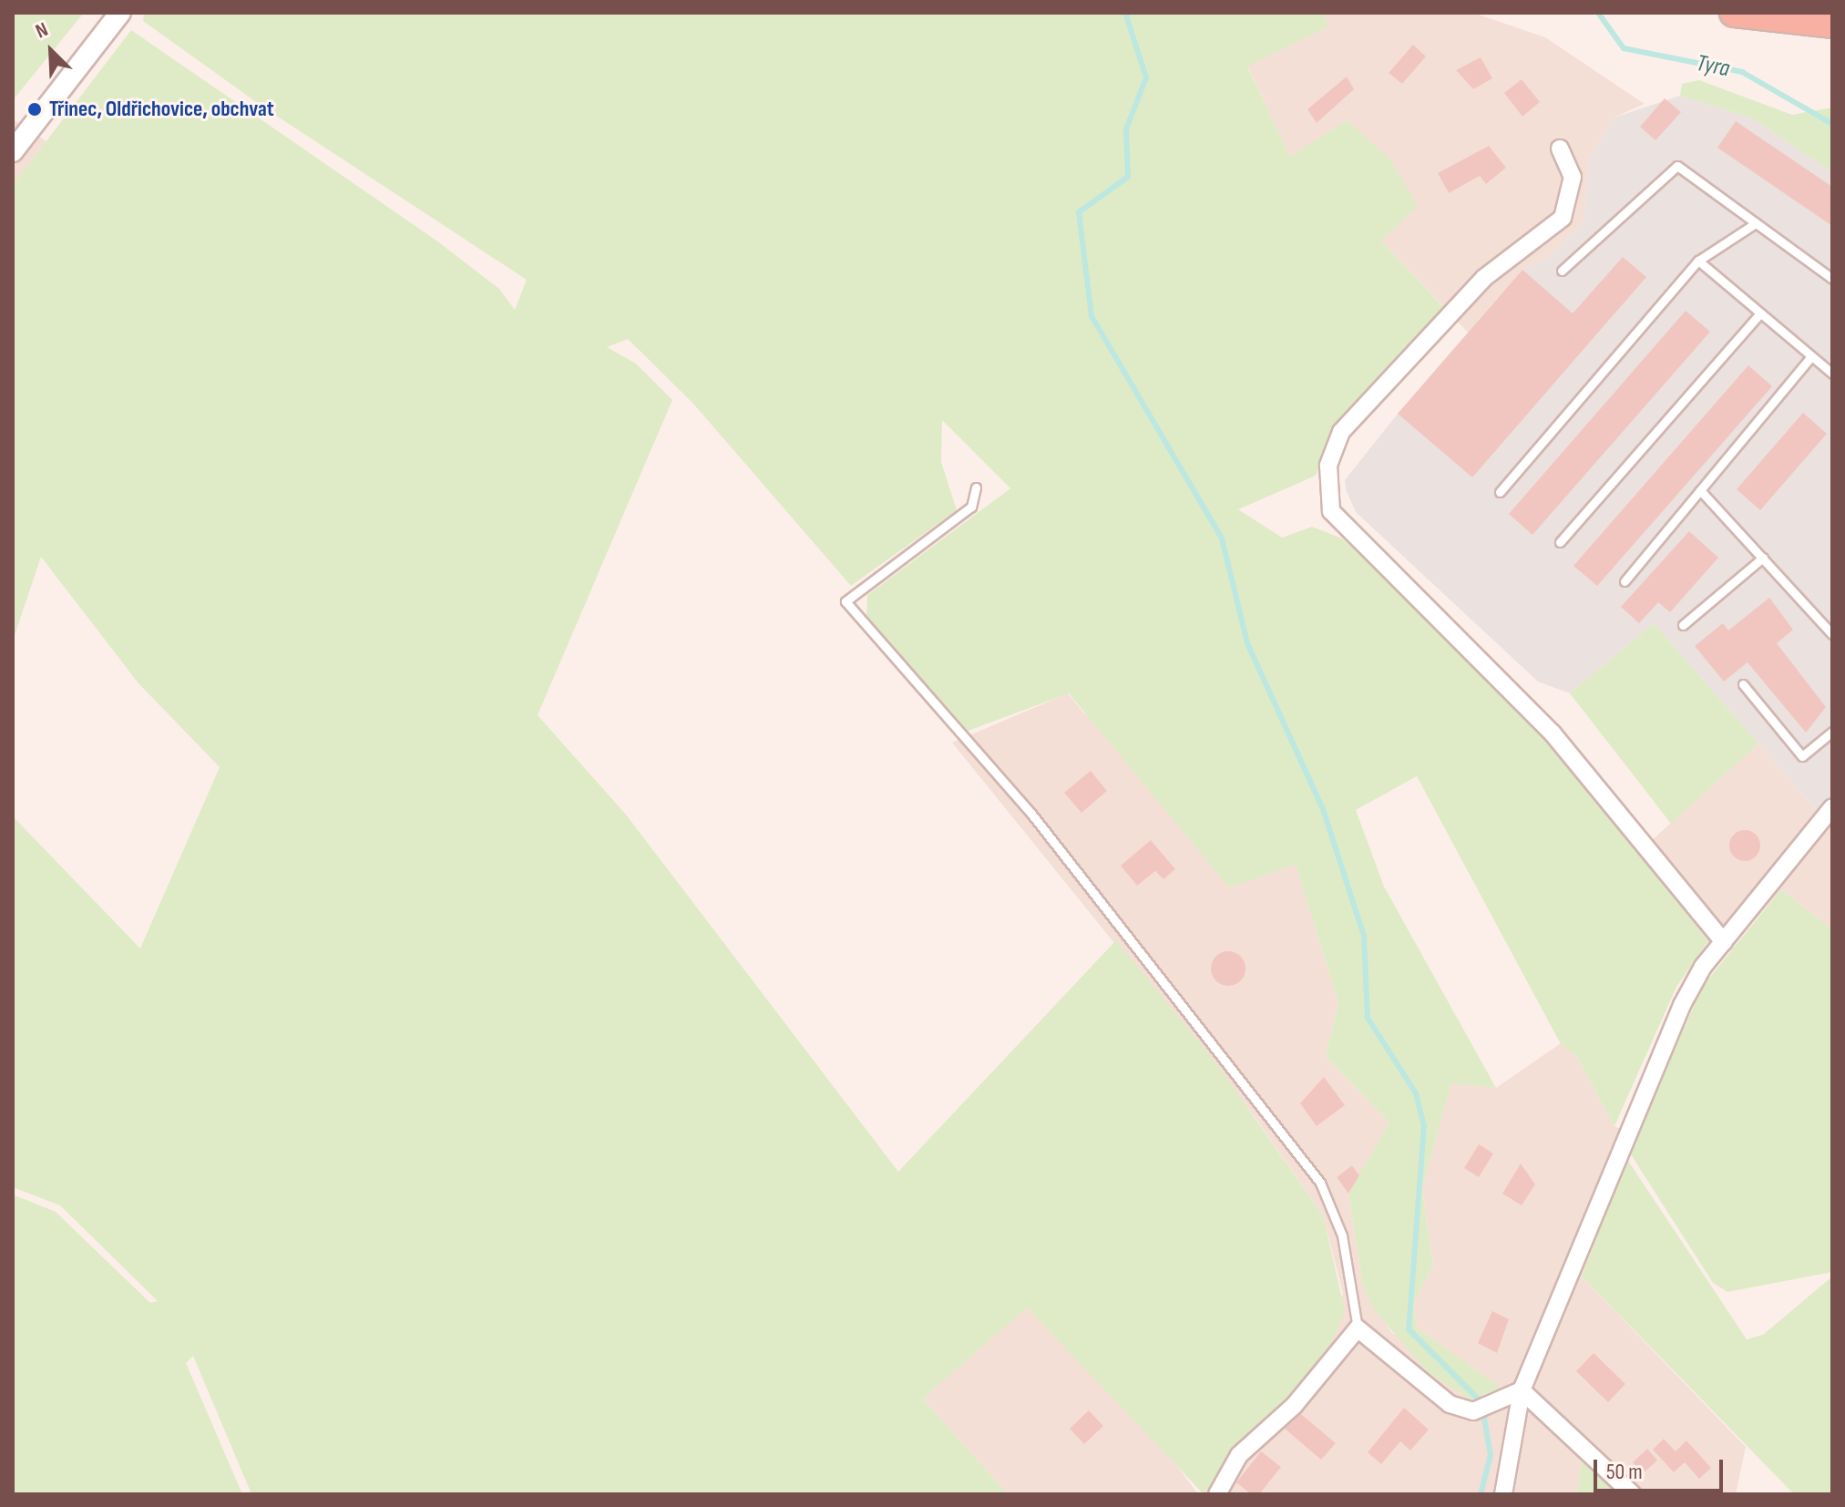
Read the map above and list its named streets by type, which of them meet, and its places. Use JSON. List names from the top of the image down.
{
  "water": ["Tyra"],
  "places": ["Třinec, Oldřichovice, obchvat"],
  "scale_bar": "50 m",
  "north": "top left"
}
